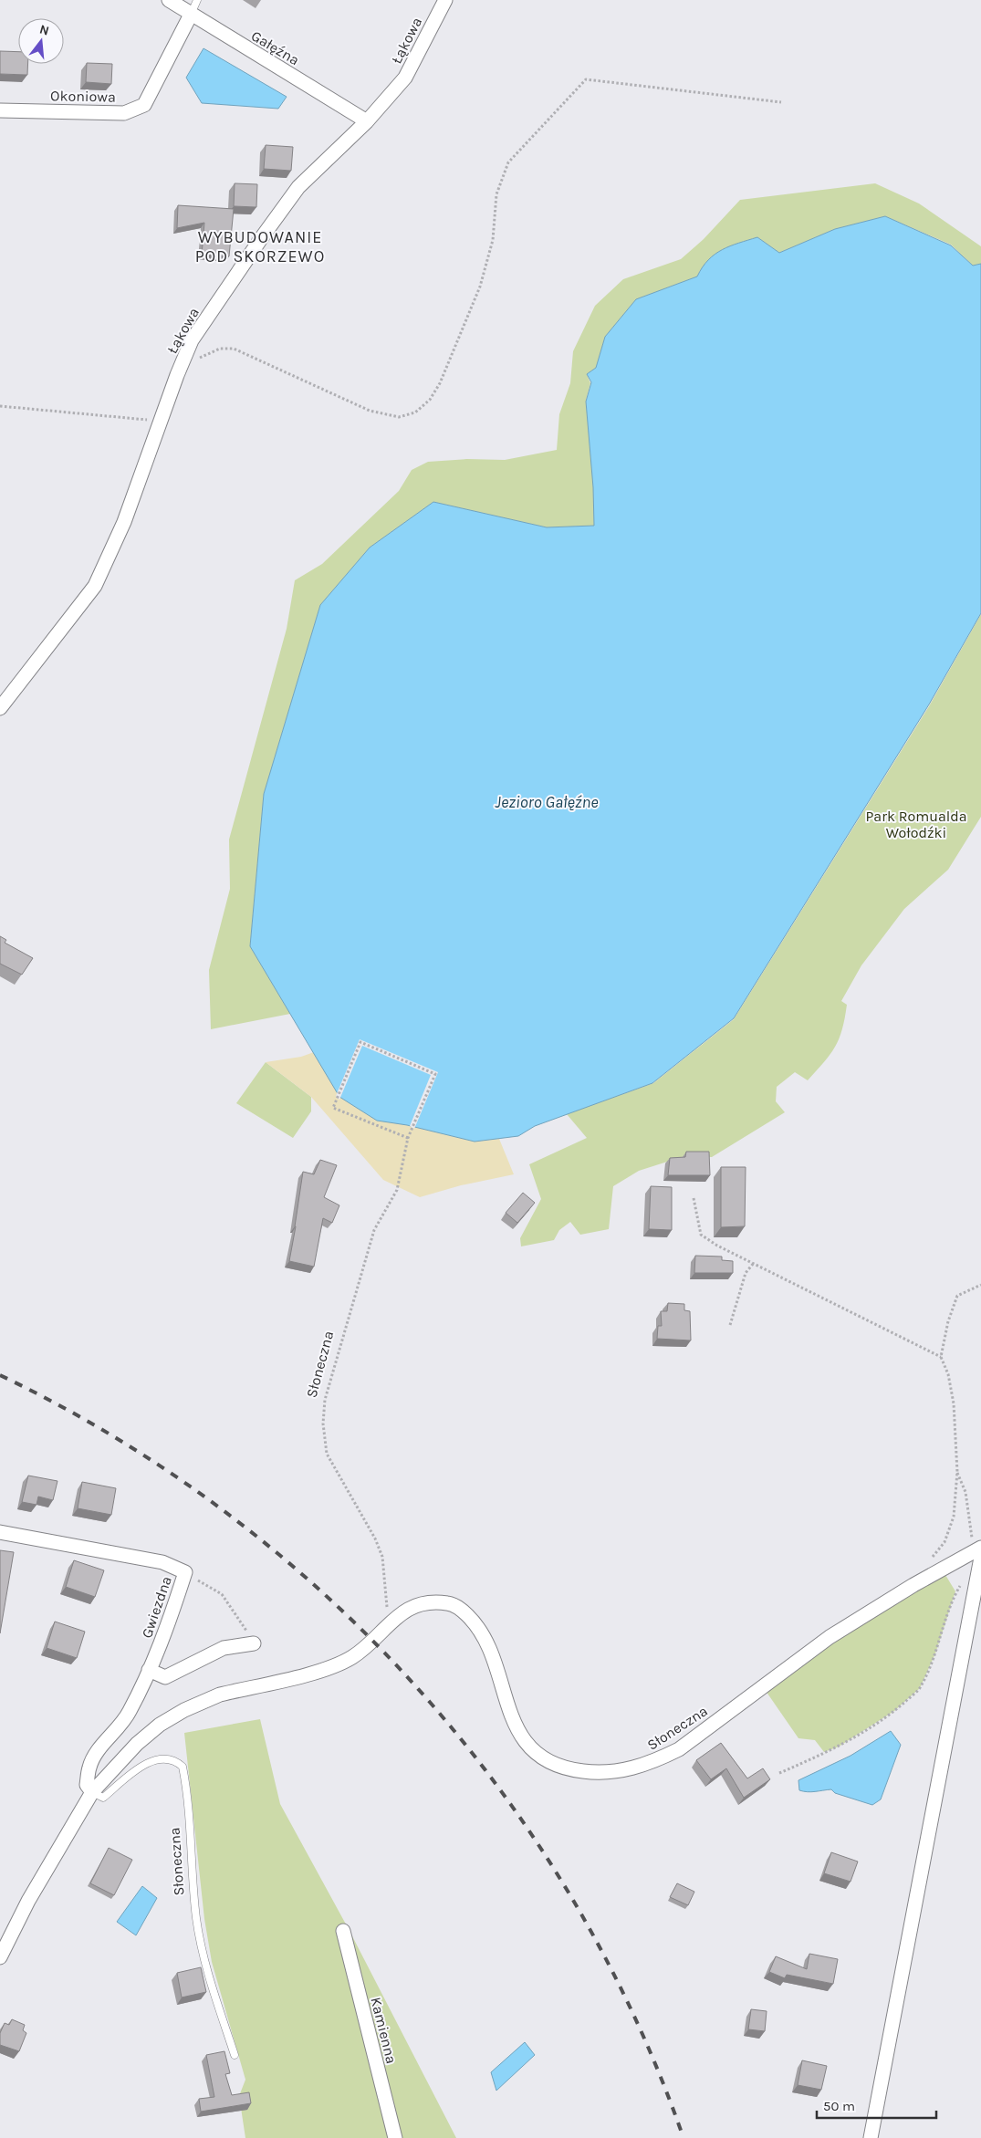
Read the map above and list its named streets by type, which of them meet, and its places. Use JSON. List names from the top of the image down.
{
  "streets": {
    "street": [
      "Łąkowa",
      "Gałęźna",
      "Okoniowa",
      "Słoneczna",
      "Gwiezdna",
      "Kamienna"
    ]
  },
  "crossings": [
    ["Łąkowa", "Gałęźna"],
    ["Gałęźna", "Okoniowa"],
    ["Słoneczna", "Gwiezdna"]
  ],
  "districts": ["WYBUDOWANIE POD SKORZEWO"],
  "water": ["Jezioro Gałęźne"],
  "parks": ["Park Romualda Wołodźki"],
  "scale_bar": "50 m",
  "north": "top"
}
